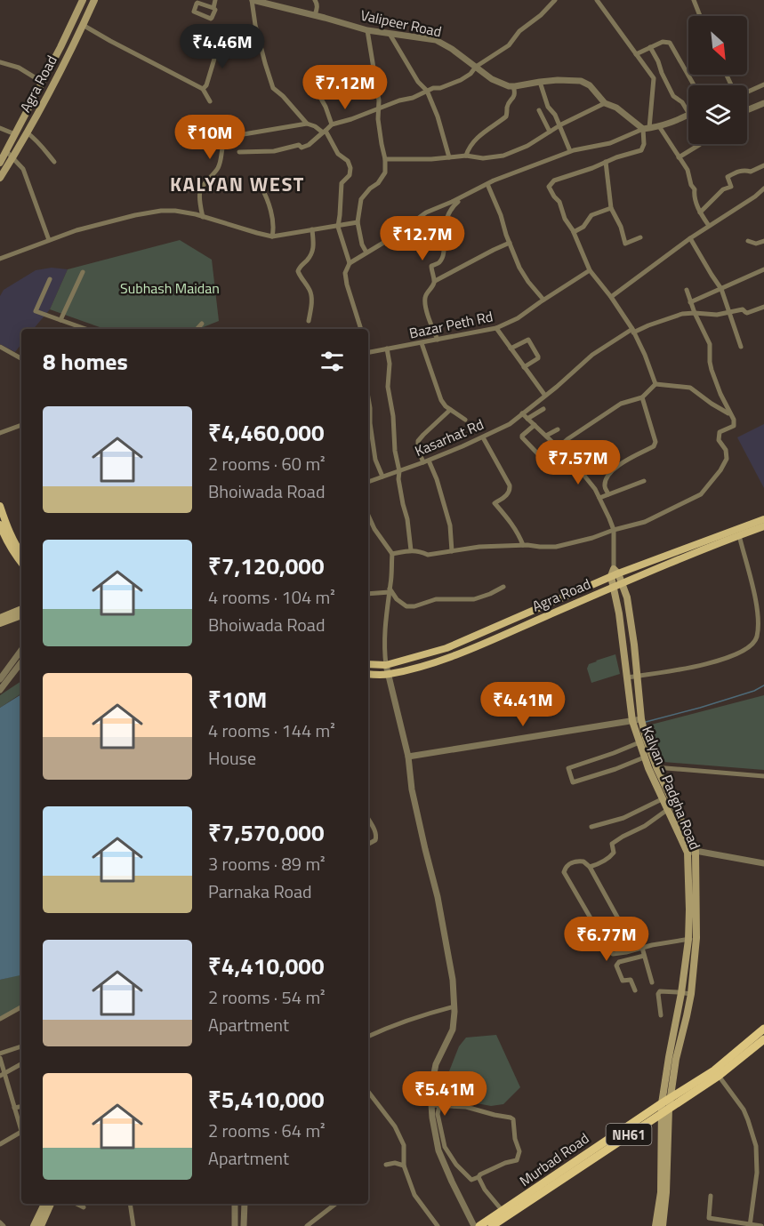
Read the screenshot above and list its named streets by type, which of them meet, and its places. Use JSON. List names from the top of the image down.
{
  "streets": {
    "highway": ["NH61", "Murbad Road"],
    "main road": ["Agra Road", "Kalyan - Padgha Road"],
    "street": ["Valipeer Road", "Bazar Peth Rd", "Kasarhat Rd"]
  },
  "crossings": [
    ["Agra Road", "Kalyan - Padgha Road"],
    ["Kalyan - Padgha Road", "NH61"],
    ["Kalyan - Padgha Road", "Murbad Road"],
    ["NH61", "Murbad Road"]
  ],
  "districts": ["KALYAN WEST"],
  "parks": ["Subhash Maidan"],
  "north": "bottom right",
  "page": {
    "price": [
      "₹4.46M",
      "₹7.12M",
      "₹10M",
      "₹12.7M",
      "₹7.57M",
      "₹4.41M",
      "₹6.77M",
      "₹5.41M"
    ],
    "heading": "8 homes",
    "list": [
      {
        "name": "₹4,460,000",
        "note": "2 rooms · 60 m² · Bhoiwada Road"
      },
      {
        "name": "₹7,120,000",
        "note": "4 rooms · 104 m² · Bhoiwada Road"
      },
      {
        "name": "₹10M",
        "note": "4 rooms · 144 m² · House"
      },
      {
        "name": "₹7,570,000",
        "note": "3 rooms · 89 m² · Parnaka Road"
      },
      {
        "name": "₹4,410,000",
        "note": "2 rooms · 54 m² · Apartment"
      },
      {
        "name": "₹5,410,000",
        "note": "2 rooms · 64 m² · Apartment"
      }
    ]
  }
}
